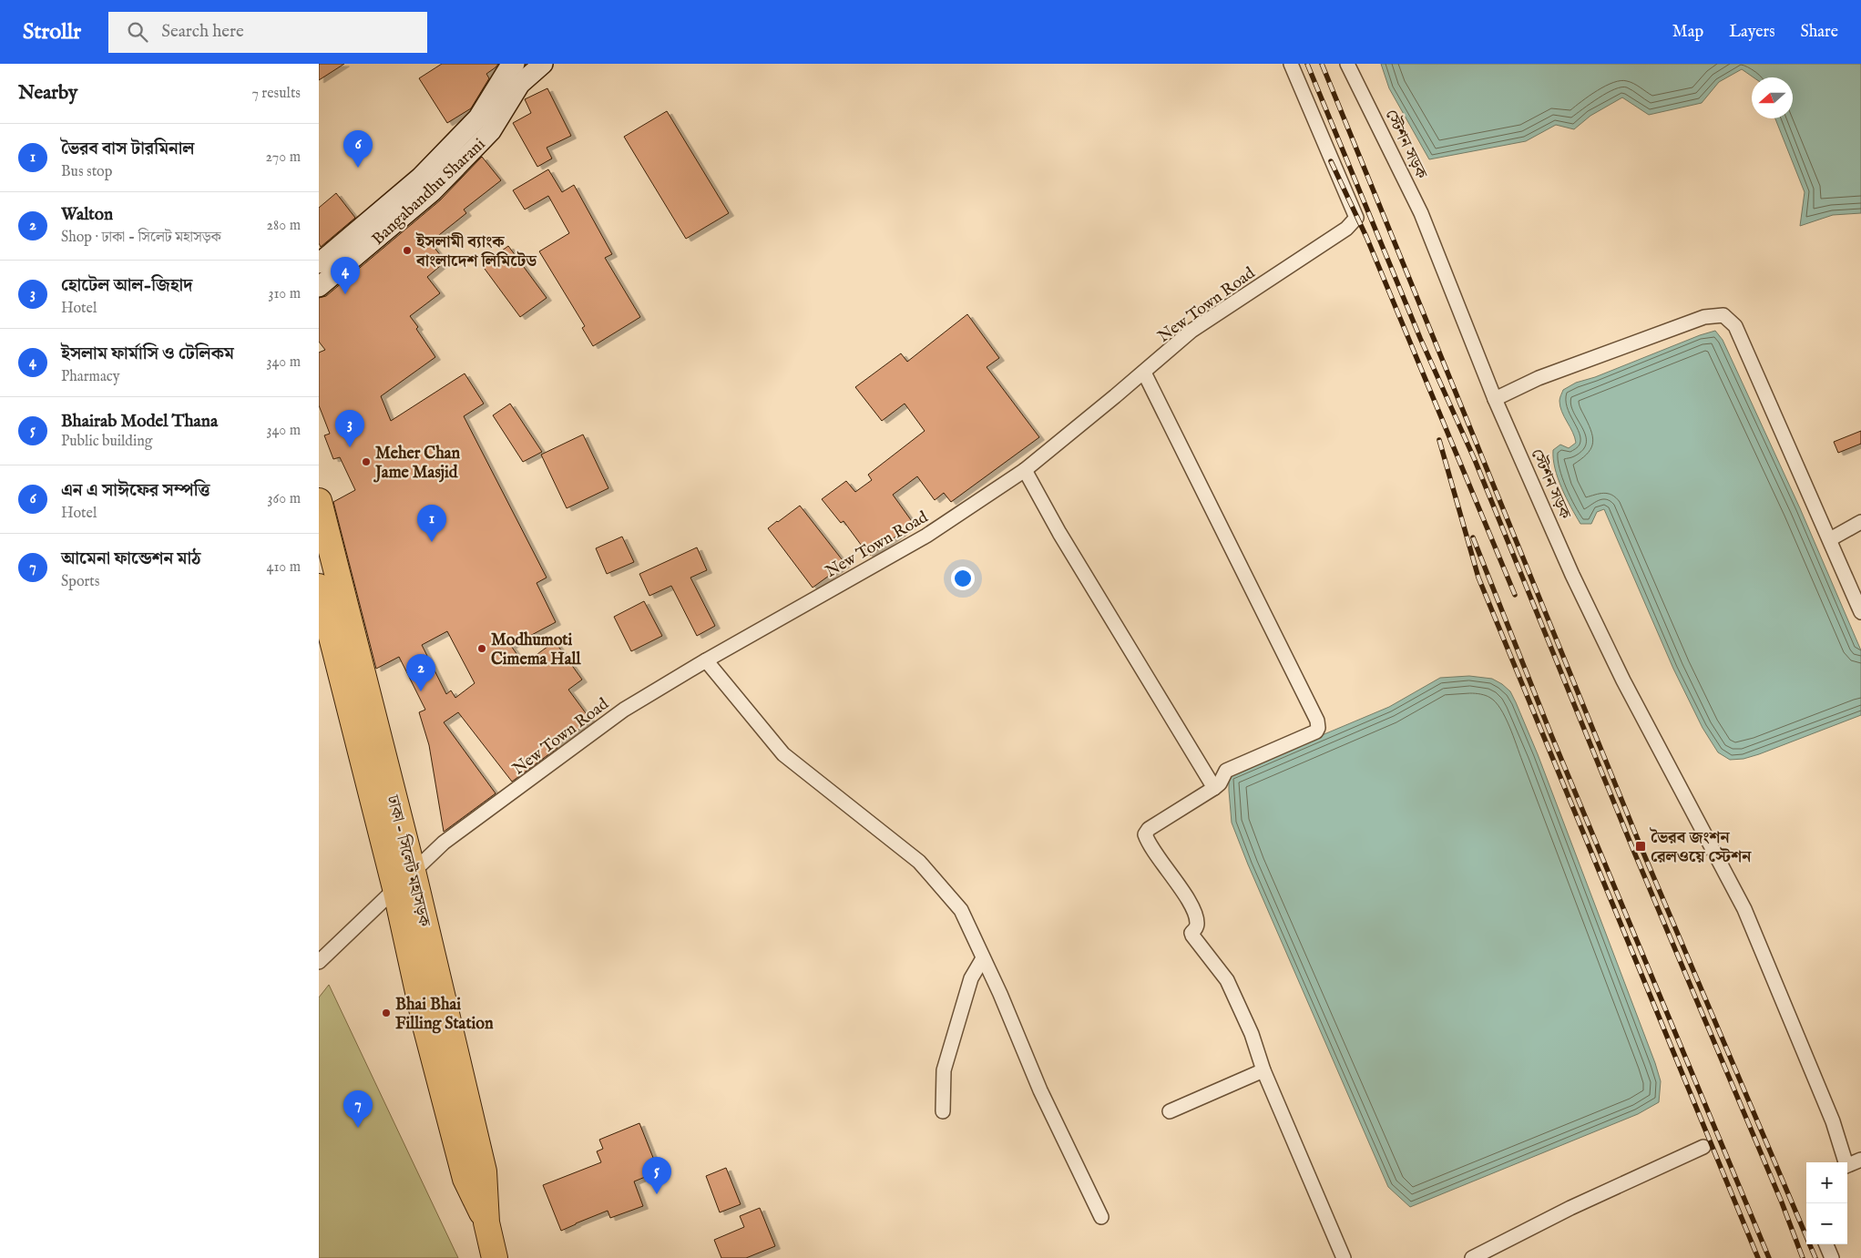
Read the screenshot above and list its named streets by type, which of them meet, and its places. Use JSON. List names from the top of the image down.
{
  "streets": {
    "highway": ["ঢাকা - সিলেট মহাসড়ক"],
    "street": ["স্টেশন সড়ক", "Bangabandhu Sharani", "New Town Road"]
  },
  "crossings": [
    ["New Town Road", "ঢাকা - সিলেট মহাসড়ক"]
  ],
  "places": {
    "other": [
      "ইসলামী ব্যাংক বাংলাদেশ লিমিটেড",
      "Meher Chan Jame Masjid",
      "Modhumoti Cimema Hall",
      "Bhai Bhai Filling Station"
    ],
    "transit": ["ভৈরব জংশন রেলওয়ে স্টেশন"]
  },
  "north": "left",
  "page": {
    "header": "Strollr",
    "search": "Search here",
    "nav": ["Map", "Layers", "Share"],
    "heading": ["Nearby", "7 results"],
    "list": [
      {
        "mark": "1",
        "name": "ভৈরব বাস টারমিনাল",
        "note": "Bus stop",
        "value": "270 m"
      },
      {
        "mark": "2",
        "name": "Walton",
        "note": "Shop · ঢাকা - সিলেট মহাসড়ক",
        "value": "280 m"
      },
      {
        "mark": "3",
        "name": "হোটেল আল-জিহাদ",
        "note": "Hotel",
        "value": "310 m"
      },
      {
        "mark": "4",
        "name": "ইসলাম ফার্মাসি ও টেলিকম",
        "note": "Pharmacy",
        "value": "340 m"
      },
      {
        "mark": "5",
        "name": "Bhairab Model Thana",
        "note": "Public building",
        "value": "340 m"
      },
      {
        "mark": "6",
        "name": "এন এ সাঈফের সম্পত্তি",
        "note": "Hotel",
        "value": "360 m"
      },
      {
        "mark": "7",
        "name": "আমেনা ফান্ডেশন মাঠ",
        "note": "Sports",
        "value": "410 m"
      }
    ],
    "pins": [
      "6",
      "4",
      "3",
      "1",
      "2",
      "7",
      "5"
    ],
    "map_buttons": ["+", "−"]
  }
}
